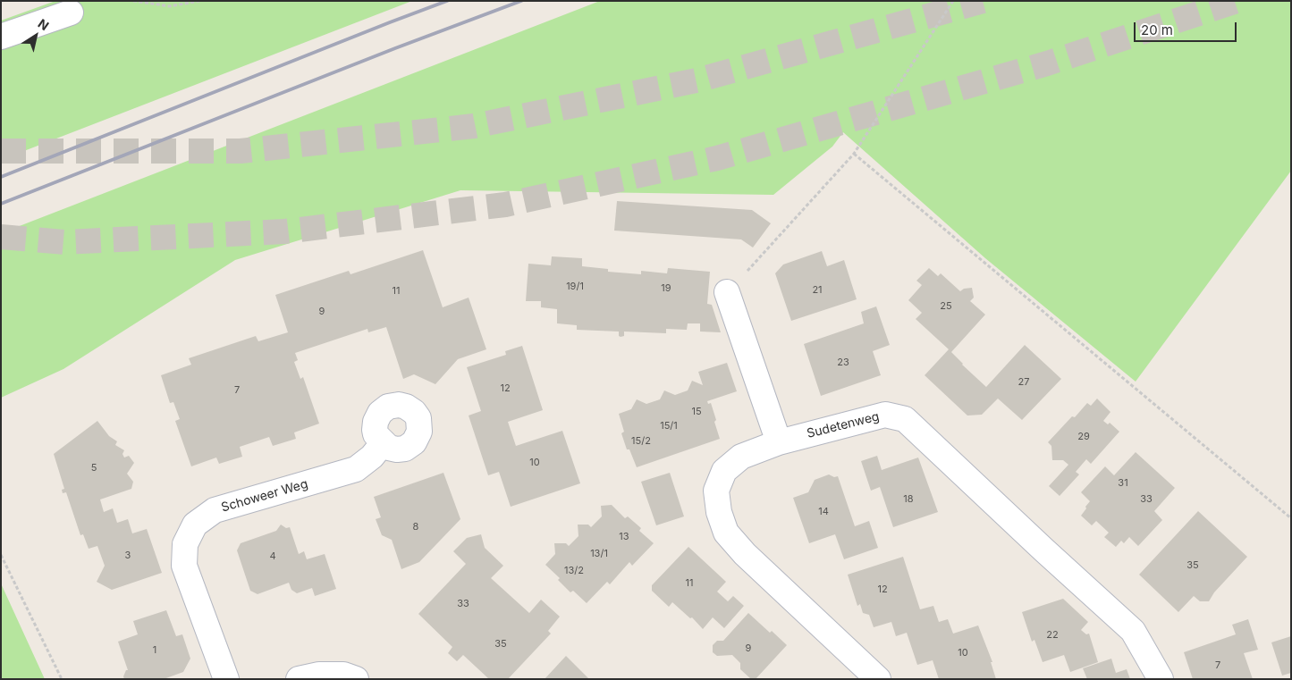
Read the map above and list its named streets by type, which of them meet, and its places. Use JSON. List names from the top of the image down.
{
  "streets": {
    "street": ["Sudetenweg", "Schoweer Weg"]
  },
  "house_numbers": [
    "19/1",
    "19",
    "21",
    "11",
    "25",
    "9",
    "23",
    "27",
    "12",
    "7",
    "15",
    "15/1",
    "29",
    "15/2",
    "10",
    "5",
    "31",
    "18",
    "33",
    "14",
    "8",
    "13",
    "13/1",
    "3",
    "4",
    "35",
    "13/2",
    "11",
    "12",
    "33",
    "22",
    "35",
    "9",
    "1",
    "10",
    "7"
  ],
  "scale_bar": "20 m",
  "north": "top right"
}
